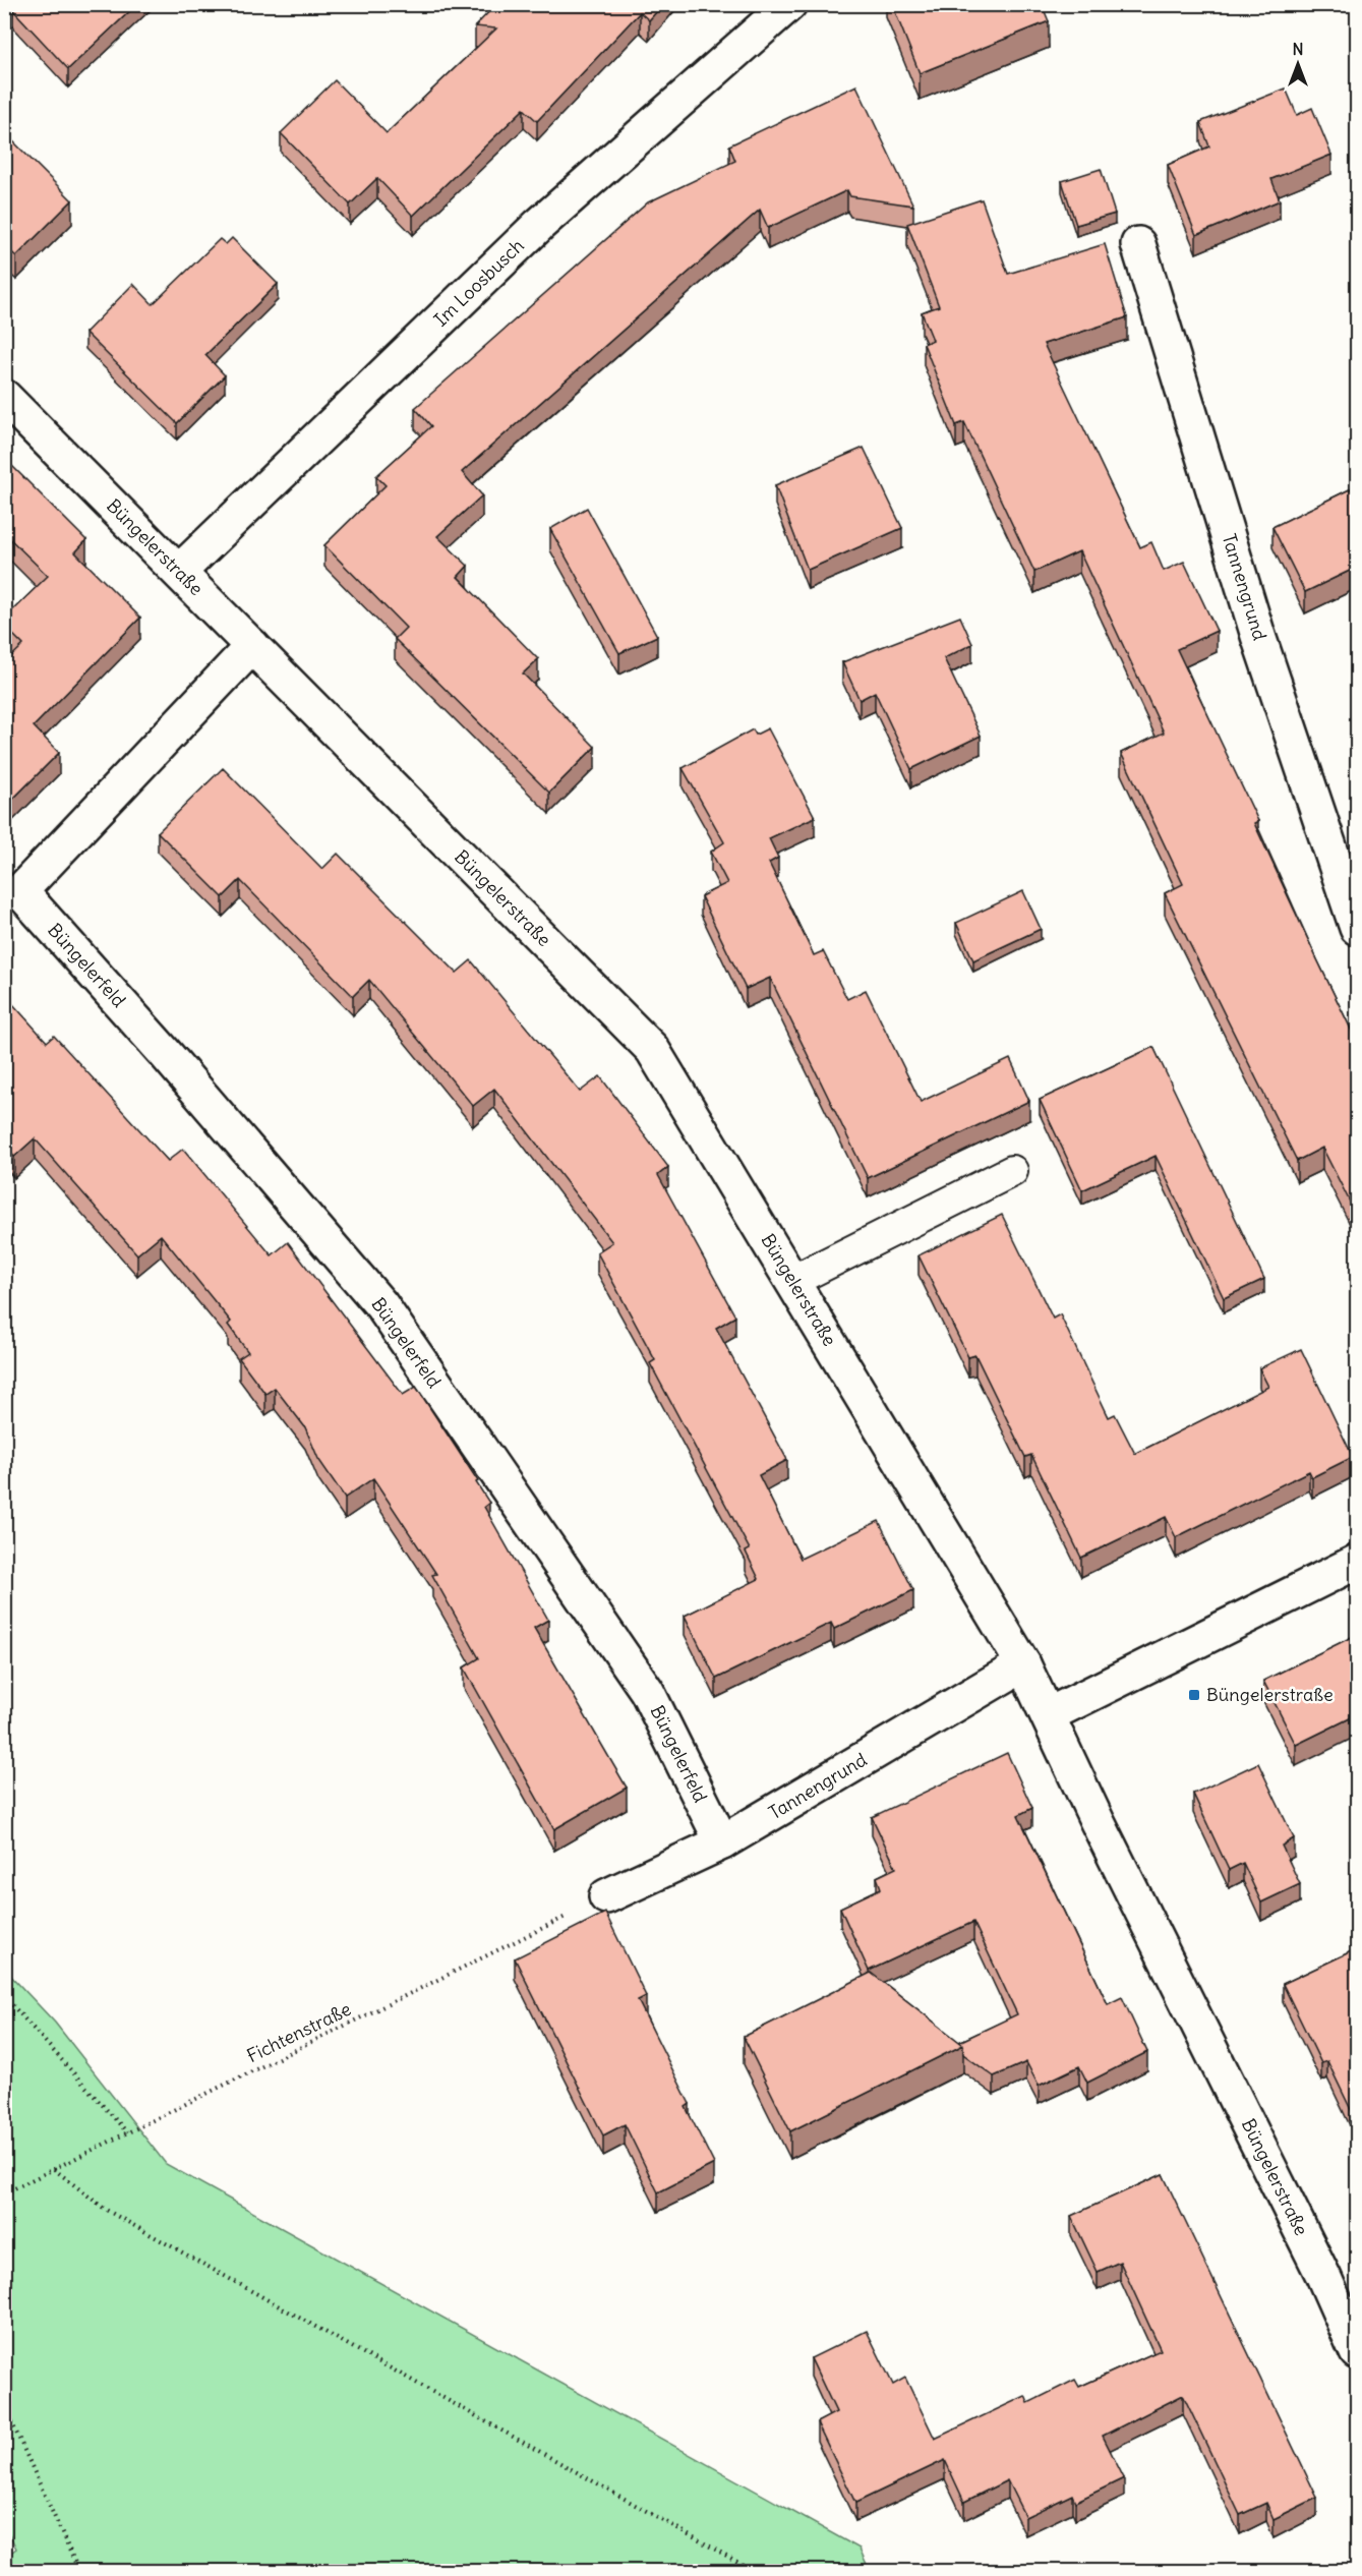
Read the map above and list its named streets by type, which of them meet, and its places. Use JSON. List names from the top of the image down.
{
  "streets": {
    "street": [
      "Im Loosbusch",
      "Büngelerstraße",
      "Tannengrund",
      "Büngelerfeld"
    ],
    "path": ["Fichtenstraße"]
  },
  "crossings": [
    ["Im Loosbusch", "Büngelerstraße"],
    ["Büngelerstraße", "Tannengrund"],
    ["Büngelerstraße", "Büngelerfeld"],
    ["Tannengrund", "Büngelerfeld"],
    ["Tannengrund", "Fichtenstraße"]
  ],
  "places": {
    "transit": ["Büngelerstraße"]
  },
  "north": "top"
}
